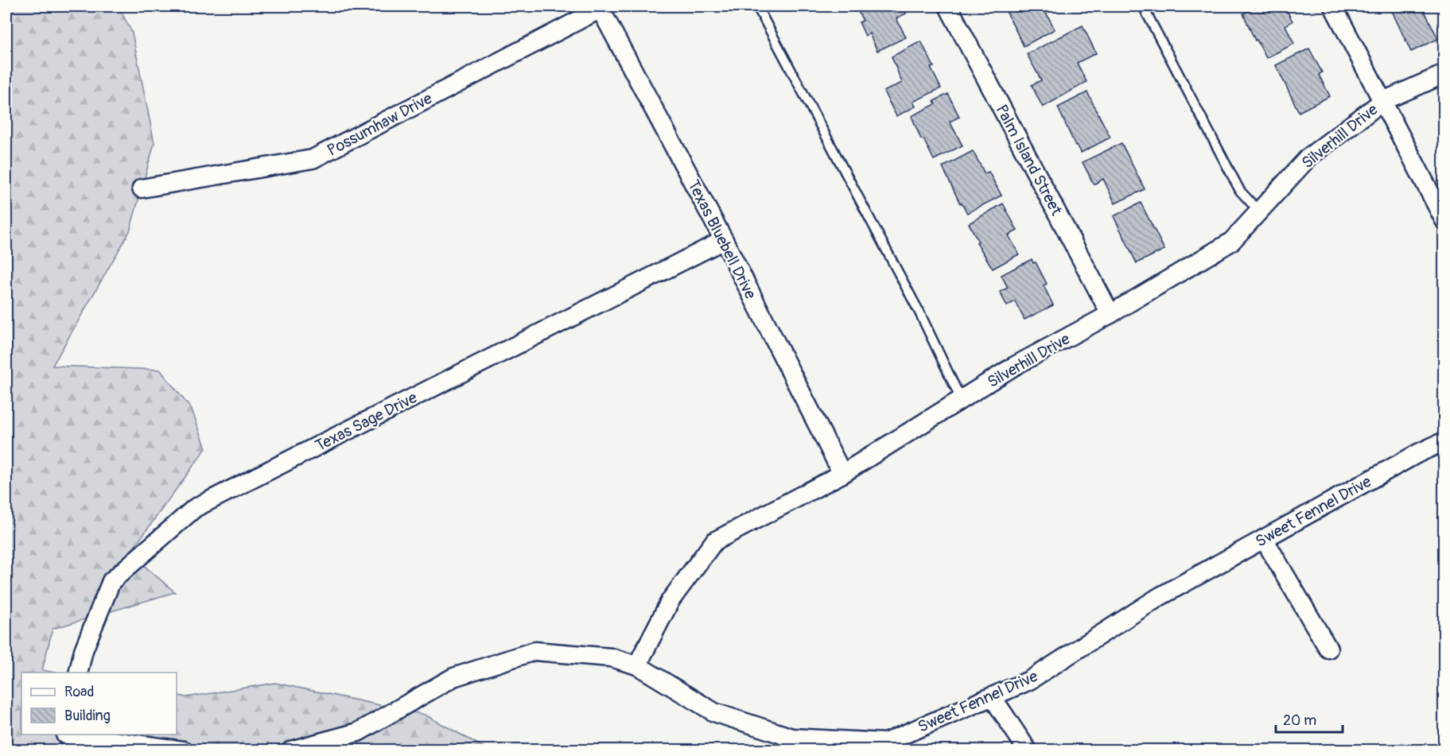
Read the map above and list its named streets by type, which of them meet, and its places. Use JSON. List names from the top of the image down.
{
  "streets": {
    "street": [
      "Possumhaw Drive",
      "Silverhill Drive",
      "Palm Island Street",
      "Texas Bluebell Drive",
      "Texas Sage Drive",
      "Sweet Fennel Drive"
    ]
  },
  "crossings": [
    ["Possumhaw Drive", "Texas Bluebell Drive"],
    ["Silverhill Drive", "Palm Island Street"],
    ["Silverhill Drive", "Texas Bluebell Drive"],
    ["Silverhill Drive", "Sweet Fennel Drive"],
    ["Texas Bluebell Drive", "Texas Sage Drive"]
  ],
  "legend": ["Road", "Building"],
  "scale_bar": "20 m"
}
